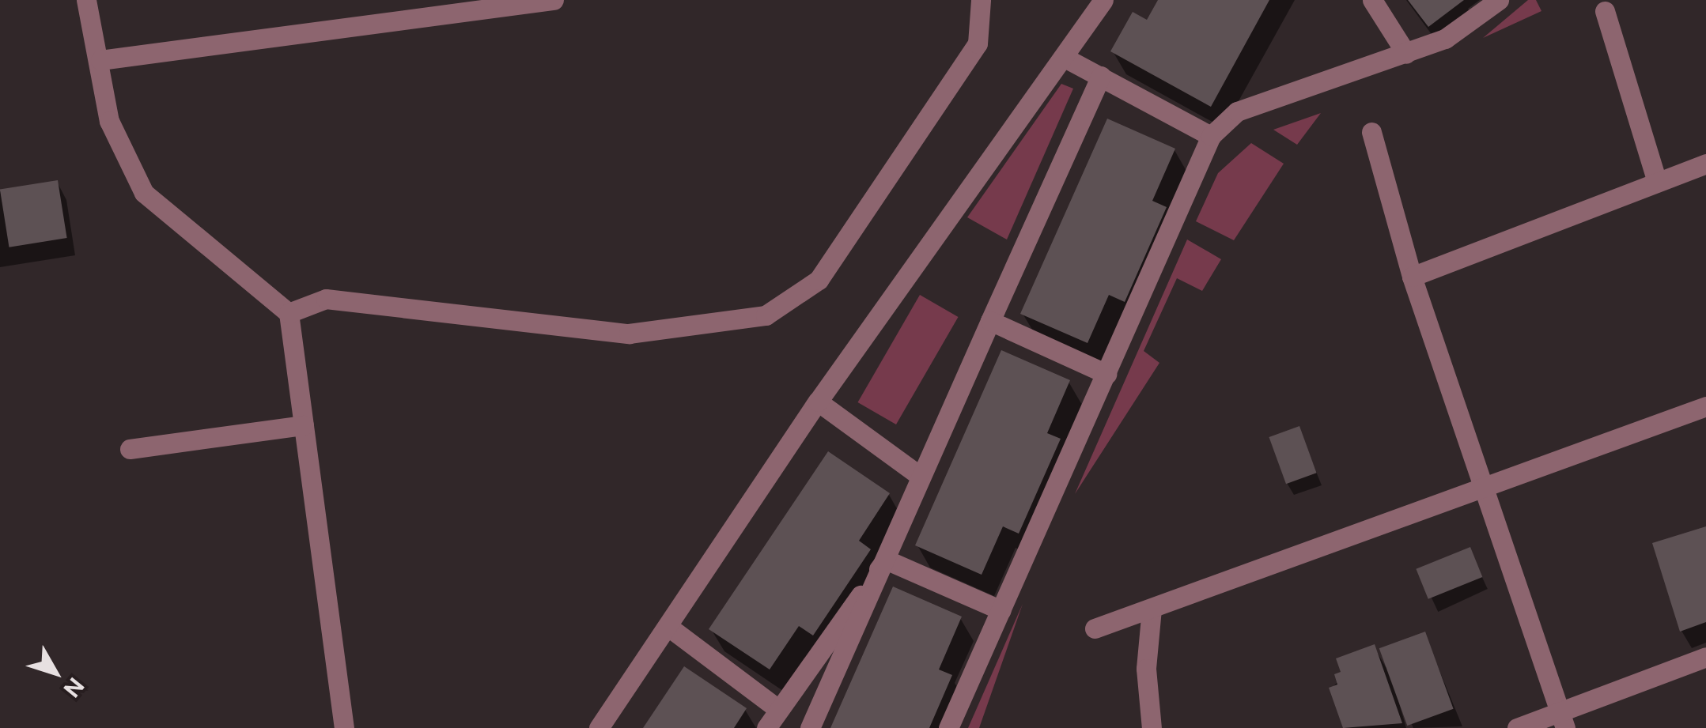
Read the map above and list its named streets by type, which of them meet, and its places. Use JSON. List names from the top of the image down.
{
  "north": "bottom right"
}
